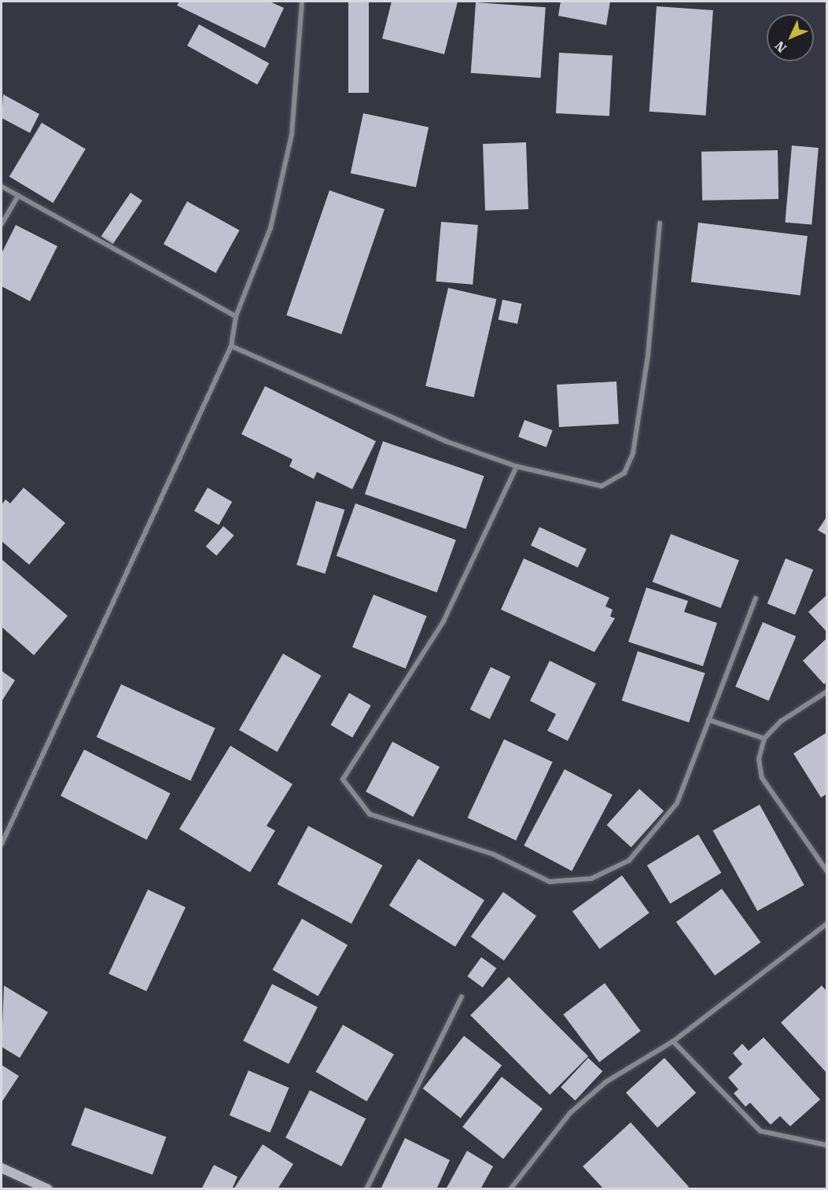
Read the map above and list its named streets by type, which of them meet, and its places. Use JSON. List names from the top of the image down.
{
  "north": "bottom left"
}
